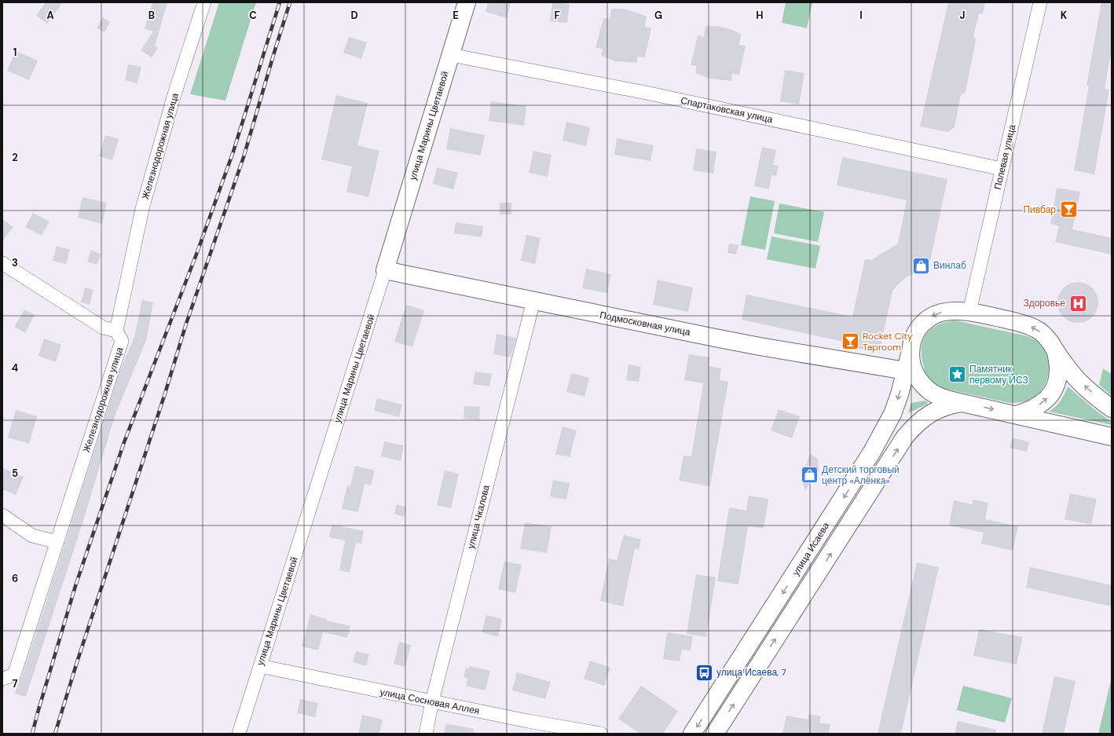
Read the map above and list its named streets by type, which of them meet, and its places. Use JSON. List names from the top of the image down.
{
  "streets": {
    "main road": ["улица Марины Цветаевой", "Подмосковная улица", "улица Исаева"],
    "street": [
      "Спартаковская улица",
      "Железнодорожная улица",
      "Полевая улица",
      "улица Чкалова",
      "улица Сосновая Аллея"
    ]
  },
  "crossings": [
    ["Спартаковская улица", "улица Марины Цветаевой"],
    ["Спартаковская улица", "Полевая улица"],
    ["улица Марины Цветаевой", "Подмосковная улица"],
    ["улица Марины Цветаевой", "улица Сосновая Аллея"],
    ["Полевая улица", "улица Исаева"],
    ["Подмосковная улица", "улица Чкалова"],
    ["Подмосковная улица", "улица Исаева"],
    ["улица Чкалова", "улица Сосновая Аллея"]
  ],
  "places": {
    "bar": ["Пивбар", "Rocket City Taproom"],
    "shop": ["Винлаб", "Детский торговый центр «Алёнка»"],
    "hospital": ["Здоровье"],
    "place": ["Памятник первому ИСЗ"],
    "bus stop": ["улица Исаева, 7"]
  },
  "grid": {
    "columns": [
      "A",
      "B",
      "C",
      "D",
      "E",
      "F",
      "G",
      "H",
      "I",
      "J",
      "K"
    ],
    "rows": [
      "1",
      "2",
      "3",
      "4",
      "5",
      "6",
      "7"
    ]
  }
}
